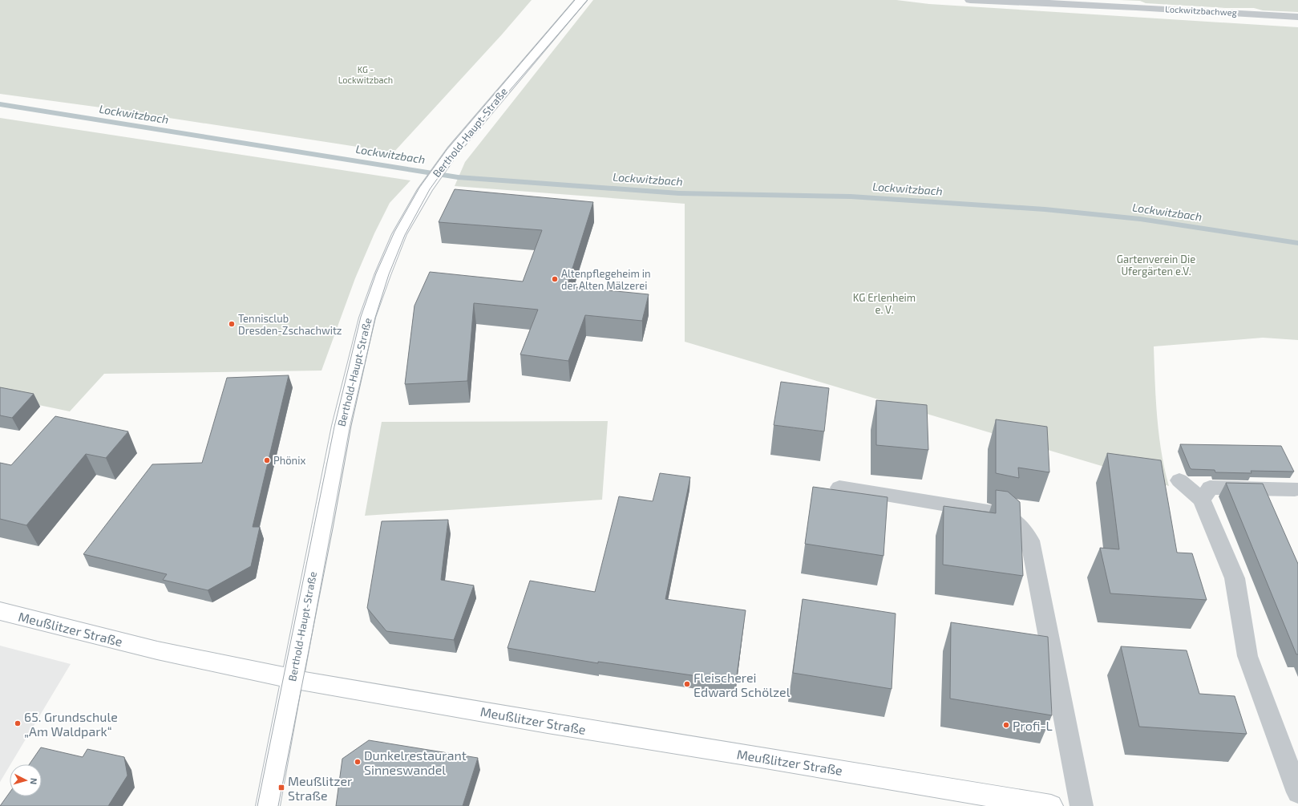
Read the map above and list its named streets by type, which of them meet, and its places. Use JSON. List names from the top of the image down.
{
  "streets": {
    "street": ["Berthold-Haupt-Straße", "Meußlitzer Straße"],
    "lane": ["Lockwitzbachweg"]
  },
  "crossings": [
    ["Berthold-Haupt-Straße", "Meußlitzer Straße"]
  ],
  "water": ["Lockwitzbach"],
  "parks": ["KG - Lockwitzbach", "Gartenverein Die Ufergärten e.V.", "KG Erlenheim e. V."],
  "places": {
    "other": [
      "Altenpflegeheim in der Alten Mälzerei",
      "Tennisclub Dresden-Zschachwitz",
      "Phönix",
      "Fleischerei Edward Schölzel",
      "65. Grundschule „Am Waldpark“",
      "Profi-L",
      "Dunkelrestaurant Sinneswandel"
    ],
    "transit": ["Meußlitzer Straße"]
  },
  "north": "right"
}
